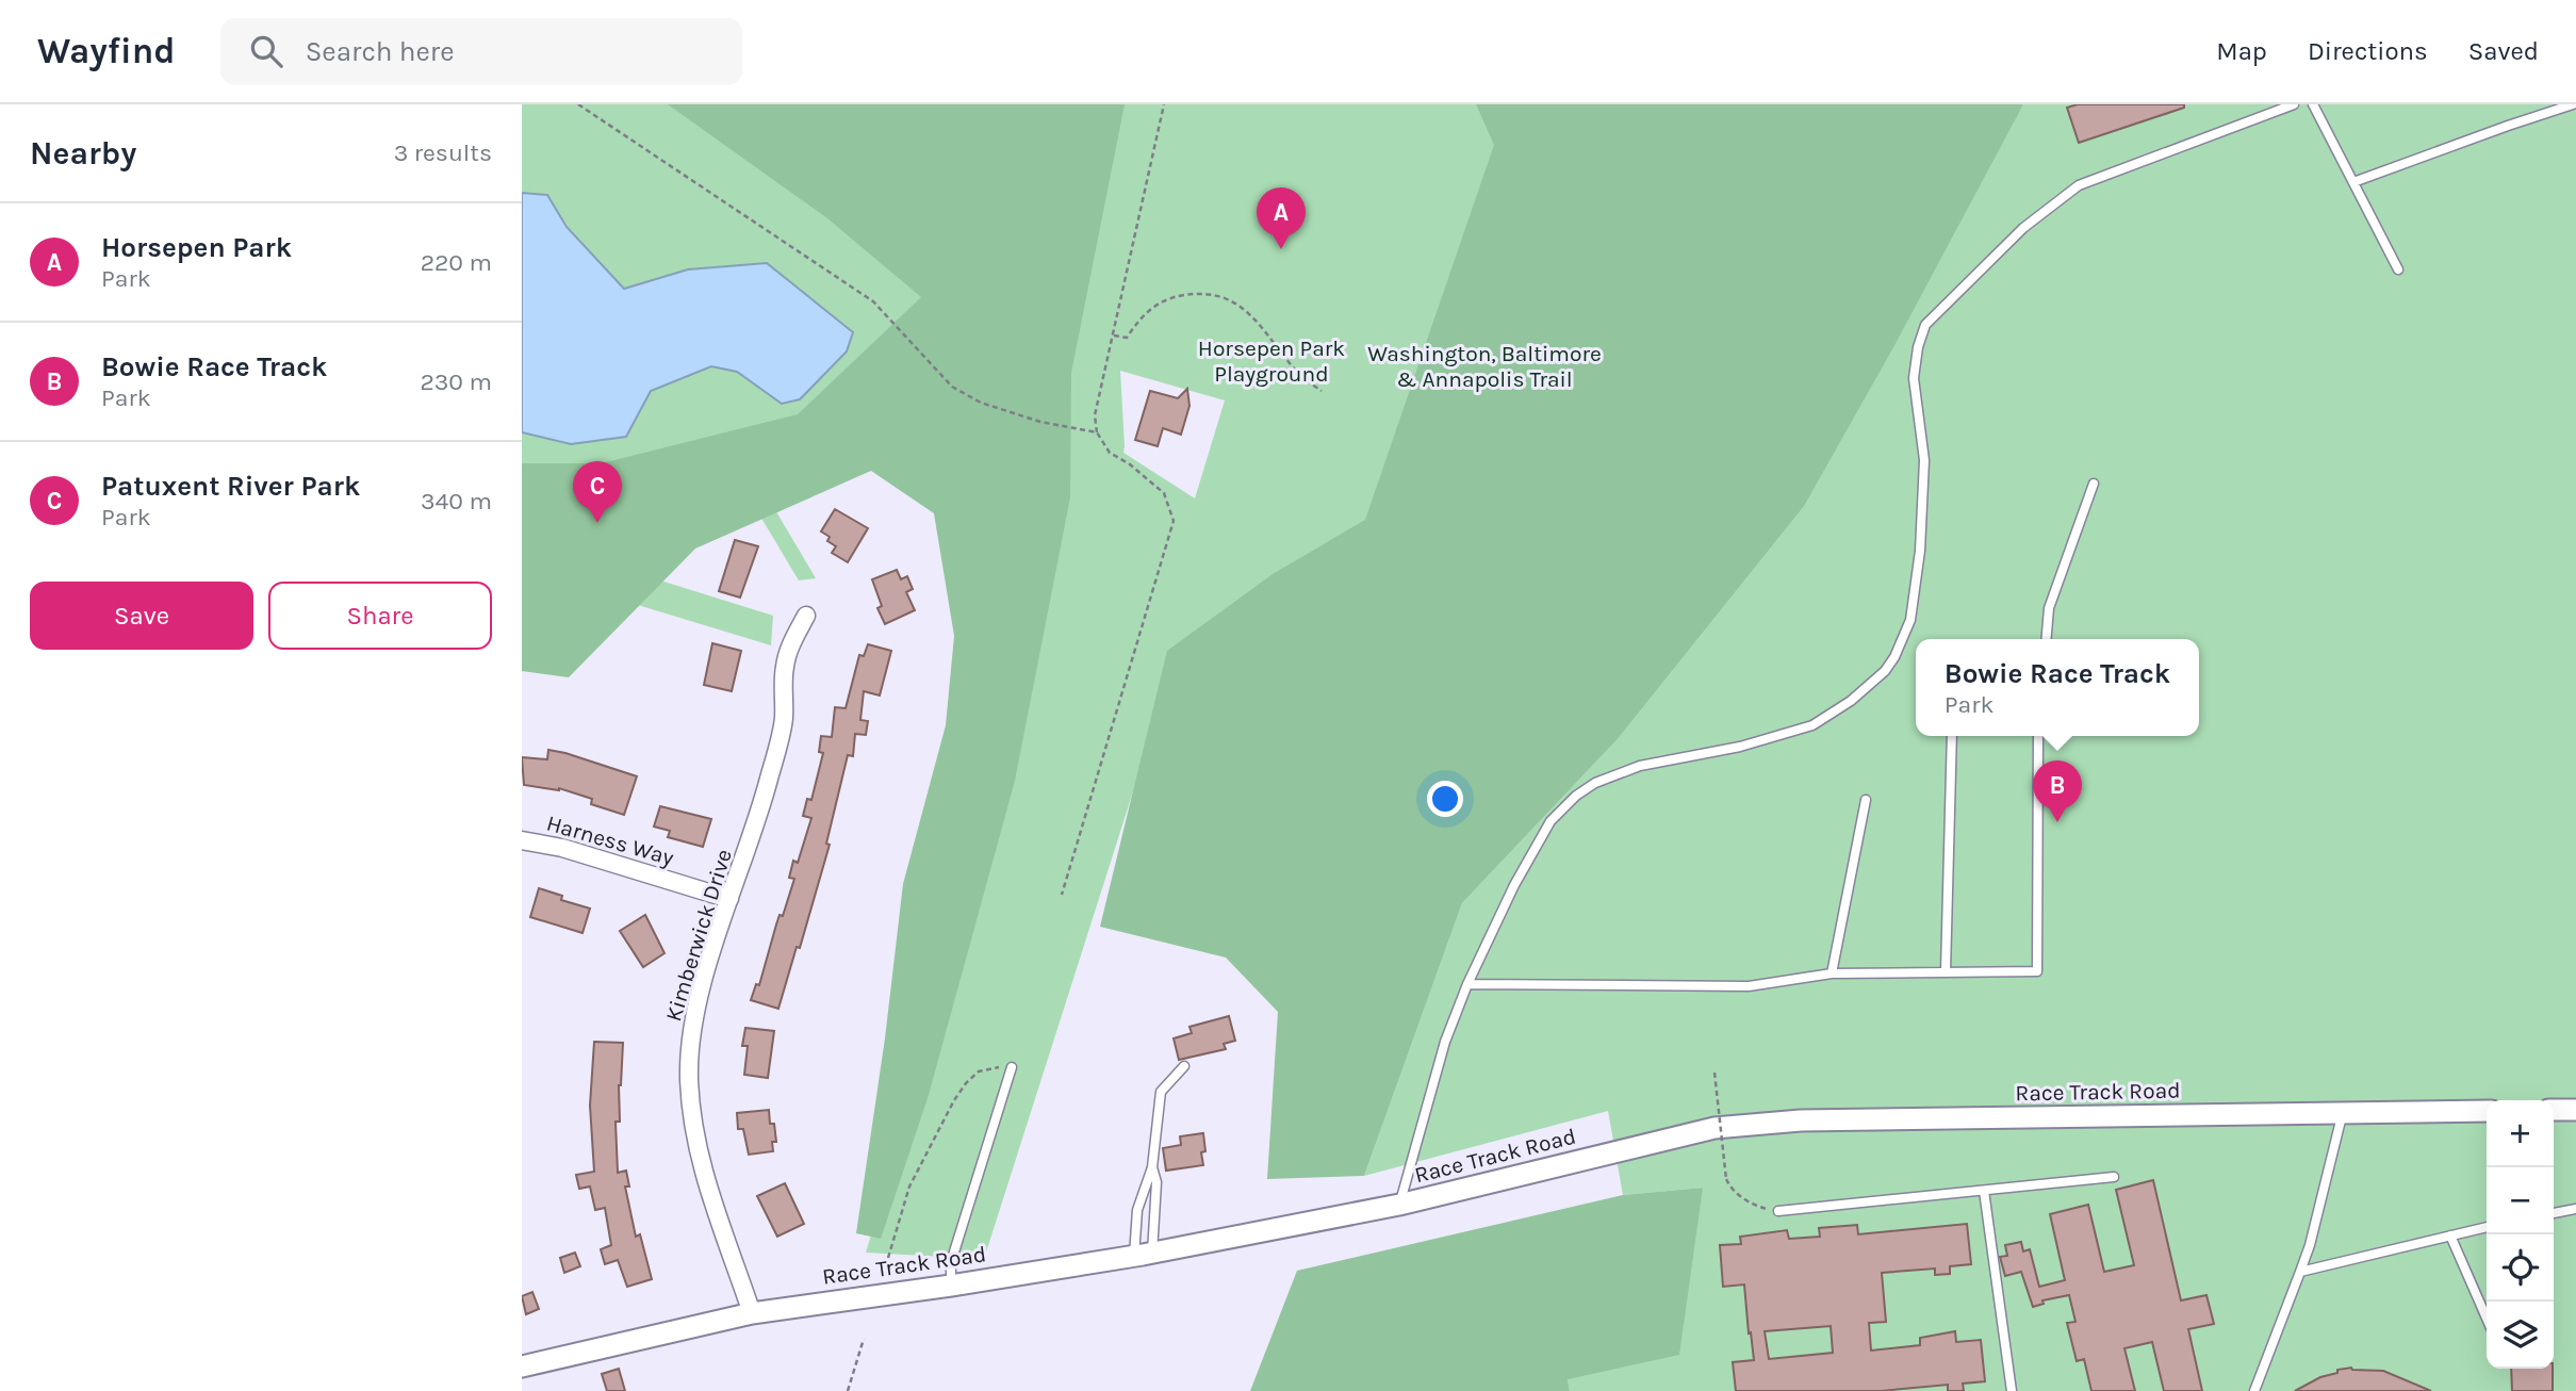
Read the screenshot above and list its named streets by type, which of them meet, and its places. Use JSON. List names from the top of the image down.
{
  "streets": {
    "street": ["Harness Way", "Kimberwick Drive", "Race Track Road"]
  },
  "crossings": [
    ["Harness Way", "Kimberwick Drive"],
    ["Kimberwick Drive", "Race Track Road"]
  ],
  "parks": ["Horsepen Park Playground", "Washington, Baltimore & Annapolis Trail"],
  "page": {
    "header": "Wayfind",
    "search": "Search here",
    "nav": ["Map", "Directions", "Saved"],
    "heading": ["Nearby", "3 results"],
    "pins": ["A", "C", "B"],
    "list": [
      {
        "mark": "A",
        "name": "Horsepen Park",
        "note": "Park",
        "value": "220 m"
      },
      {
        "mark": "B",
        "name": "Bowie Race Track",
        "note": "Park",
        "value": "230 m"
      },
      {
        "mark": "C",
        "name": "Patuxent River Park",
        "note": "Park",
        "value": "340 m"
      }
    ],
    "buttons": ["Save", "Share"],
    "popup": ["Bowie Race Track", "Park"],
    "map_buttons": ["+", "−"]
  }
}
